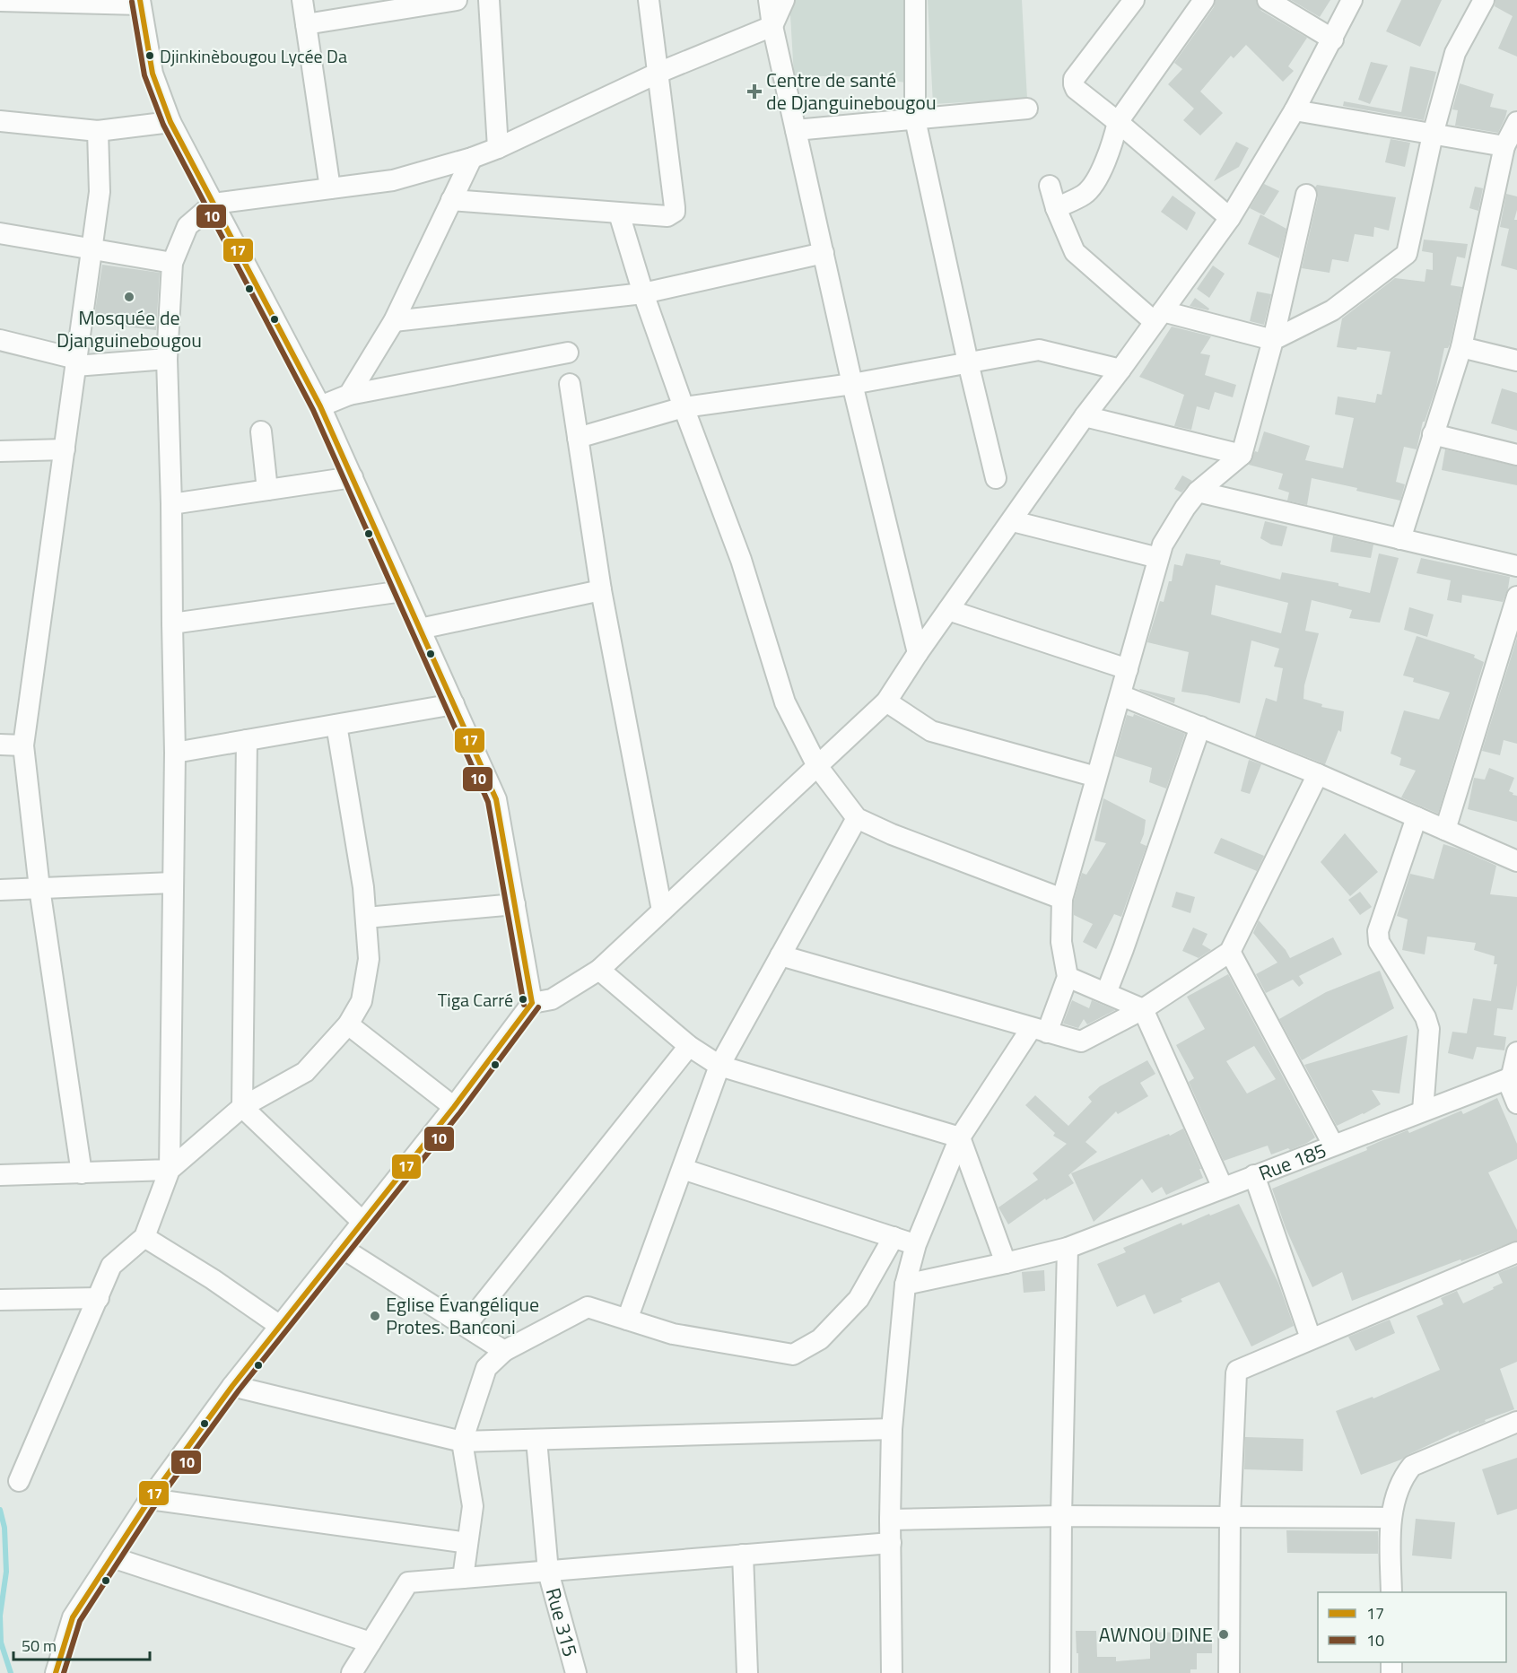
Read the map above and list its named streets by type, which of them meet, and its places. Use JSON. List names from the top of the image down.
{
  "streets": {
    "street": ["Rue 185", "Rue 315"]
  },
  "places": {
    "other": [
      "Djinkinèbougou Lycée Da",
      "Mosquée de Djanguinebougou",
      "Tiga Carré",
      "Eglise Évangélique Protes. Banconi",
      "AWNOU DINE"
    ],
    "health": ["Centre de santé de Djanguinebougou"]
  },
  "lines": ["transit line 17", "transit line 10"],
  "legend": ["17", "10"],
  "scale_bar": "50 m"
}
